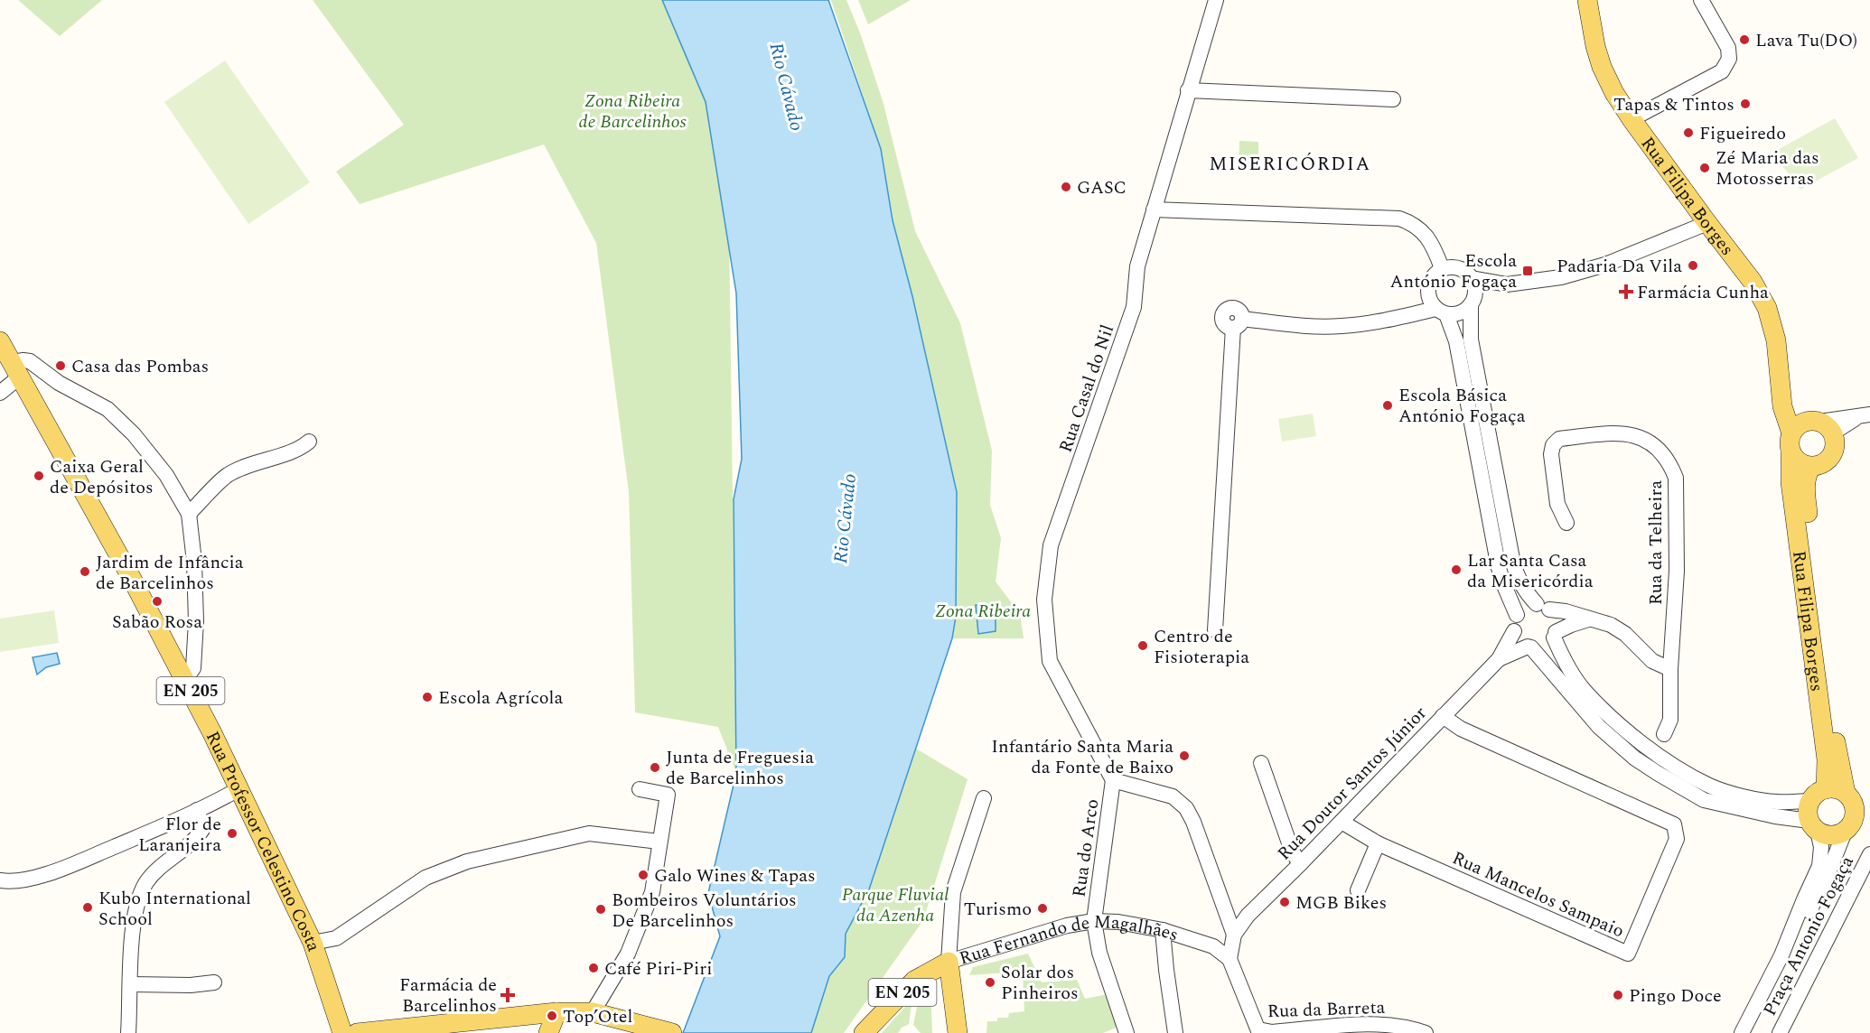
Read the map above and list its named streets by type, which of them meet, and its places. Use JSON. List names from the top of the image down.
{
  "streets": {
    "main road": [
      "Rua Filipa Borges",
      "EN 205",
      "Rua Professor Celestino Costa",
      "Rua Fernando de Magalhães"
    ],
    "street": [
      "Rua Casal do Nil",
      "Rua da Telheira",
      "Rua Doutor Santos Júnior",
      "Rua do Arco",
      "Rua Mancelos Sampaio",
      "Praça Antonio Fogaça",
      "Rua da Barreta"
    ]
  },
  "crossings": [
    ["Rua Casal do Nil", "Rua do Arco"],
    ["EN 205", "Rua Fernando de Magalhães"],
    ["Rua Doutor Santos Júnior", "Rua Mancelos Sampaio"],
    ["Rua do Arco", "Rua Fernando de Magalhães"]
  ],
  "districts": ["MISERICÓRDIA"],
  "water": ["Rio Cávado"],
  "parks": ["Zona Ribeira de Barcelinhos", "Zona Ribeira", "Parque Fluvial da Azenha"],
  "places": {
    "other": [
      "Lava Tu(DO)",
      "Tapas & Tintos",
      "Figueiredo",
      "Zé Maria das Motosserras",
      "GASC",
      "Padaria Da Vila",
      "Casa das Pombas",
      "Escola Básica António Fogaça",
      "Caixa Geral de Depósitos",
      "Lar Santa Casa da Misericórdia",
      "Jardim de Infância de Barcelinhos",
      "Sabão Rosa",
      "Centro de Fisioterapia",
      "Escola Agrícola",
      "Infantário Santa Maria da Fonte de Baixo",
      "Junta de Freguesia de Barcelinhos",
      "Flor de Laranjeira",
      "Galo Wines & Tapas",
      "MGB Bikes",
      "Kubo International School",
      "Turismo",
      "Bombeiros Voluntários De Barcelinhos",
      "Café Piri-Piri",
      "Solar dos Pinheiros",
      "Pingo Doce",
      "Top’Otel"
    ],
    "transit": ["Escola António Fogaça"],
    "health": ["Farmácia Cunha", "Farmácia de Barcelinhos"]
  }
}
